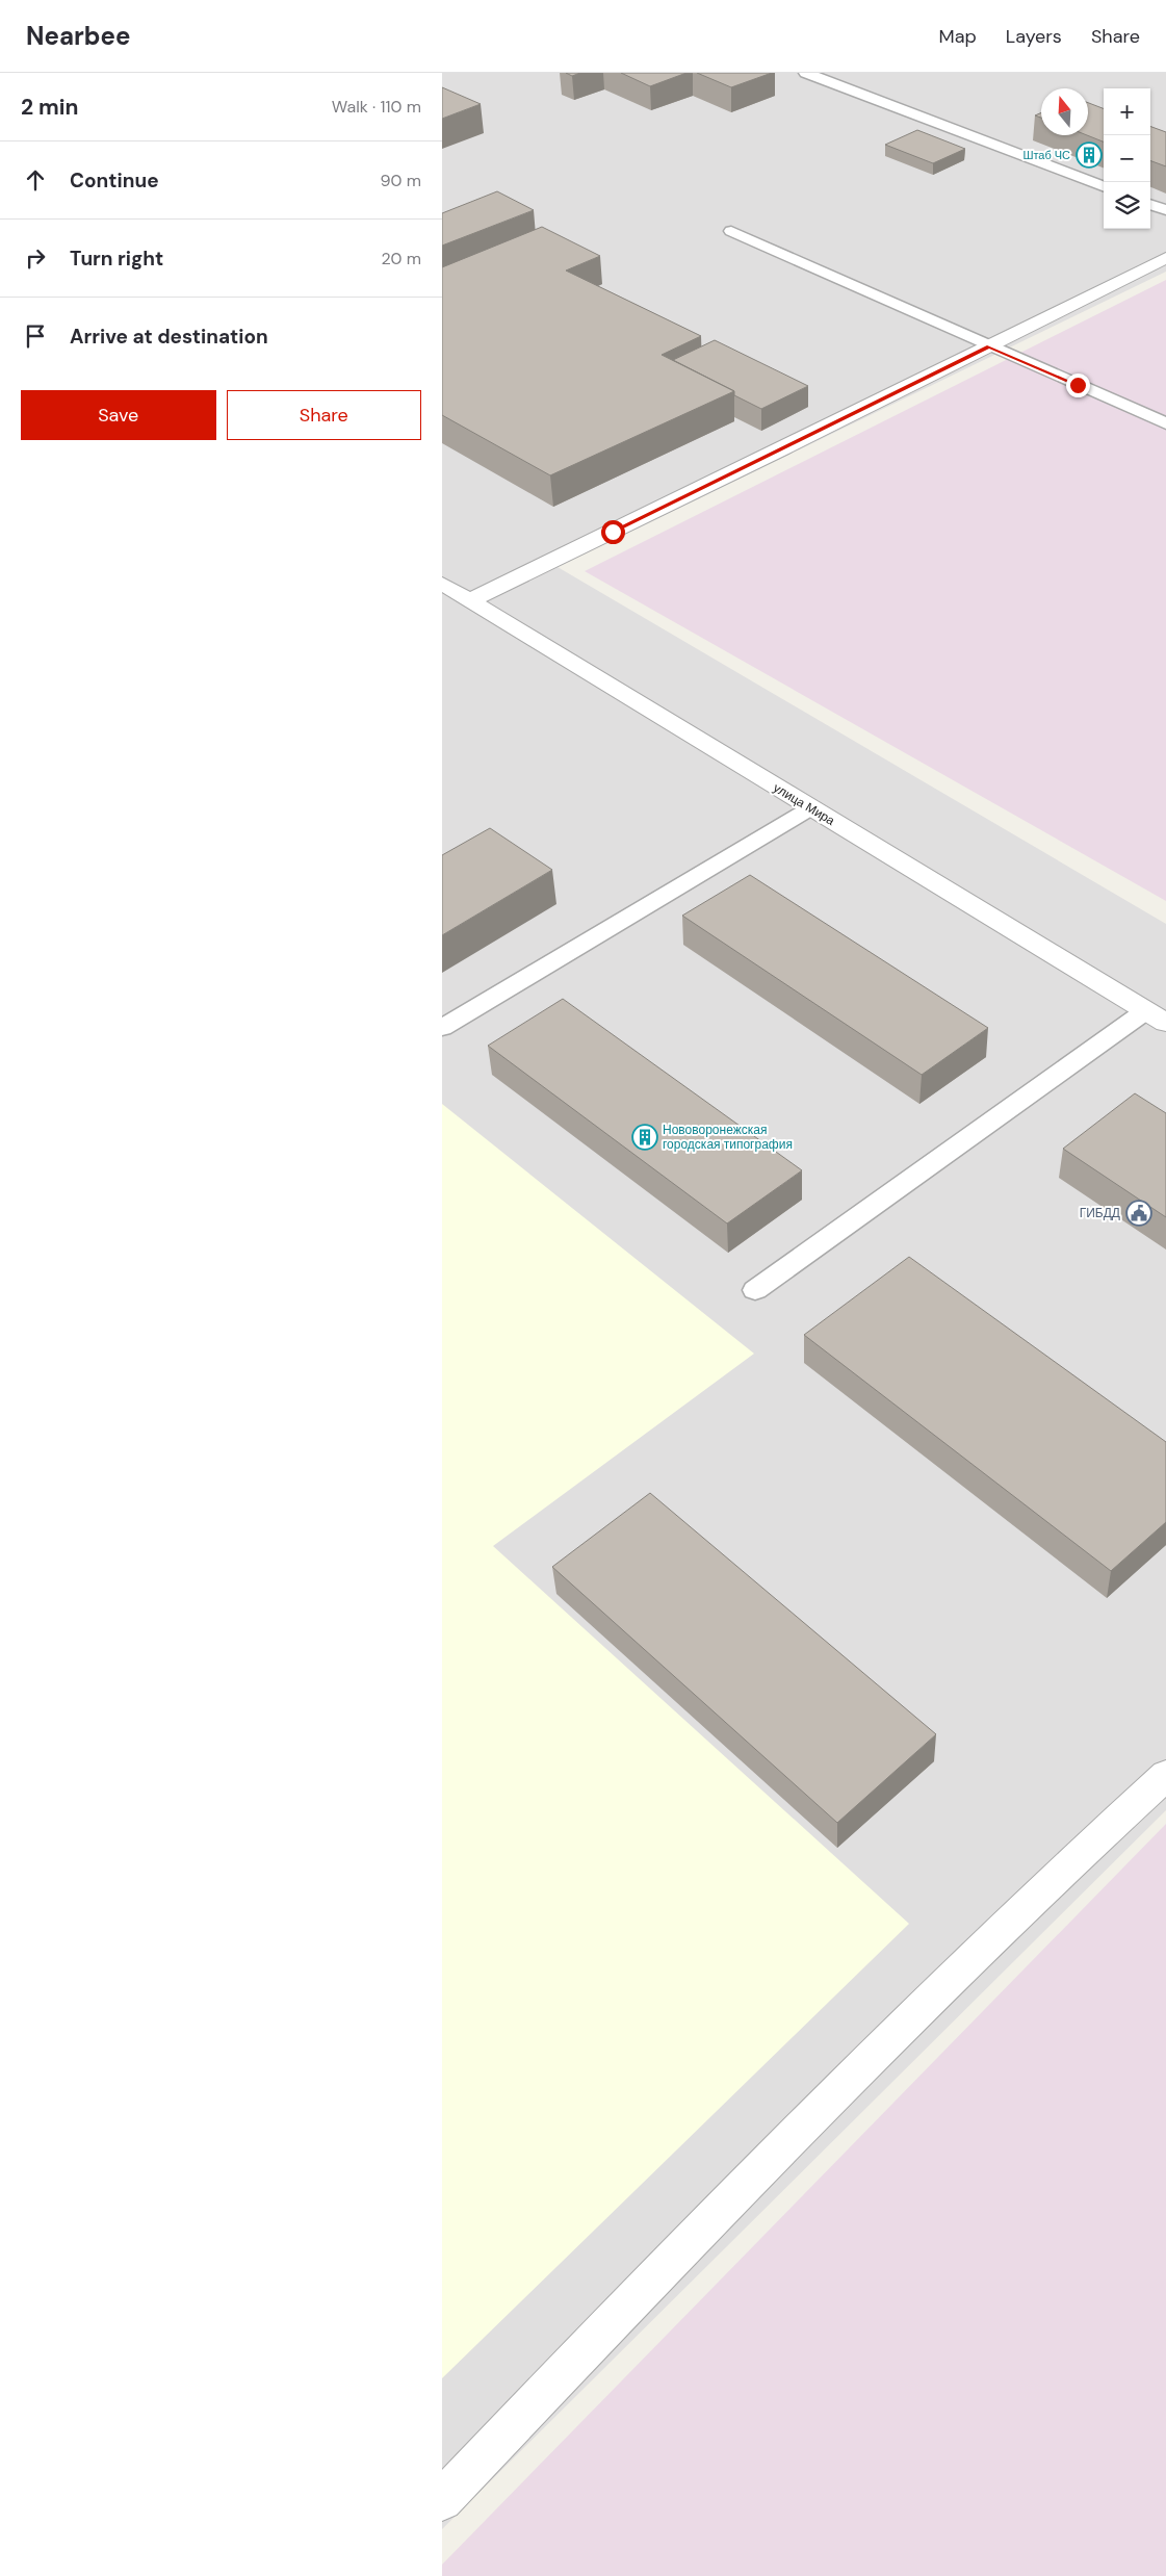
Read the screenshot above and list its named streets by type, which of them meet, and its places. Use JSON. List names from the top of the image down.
{
  "streets": {
    "street": ["улица Мира"]
  },
  "places": {
    "building": ["Штаб ЧС", "Нововоронежская городская типография"],
    "public building": ["ГИБДД"]
  },
  "north": "top",
  "page": {
    "header": "Nearbee",
    "nav": ["Map", "Layers", "Share"],
    "heading": ["2 min", "Walk · 110 m"],
    "map_buttons": ["+", "−"],
    "list": [
      ["Continue", "90 m"],
      ["Turn right", "20 m"],
      "Arrive at destination"
    ],
    "buttons": ["Save", "Share"]
  }
}
